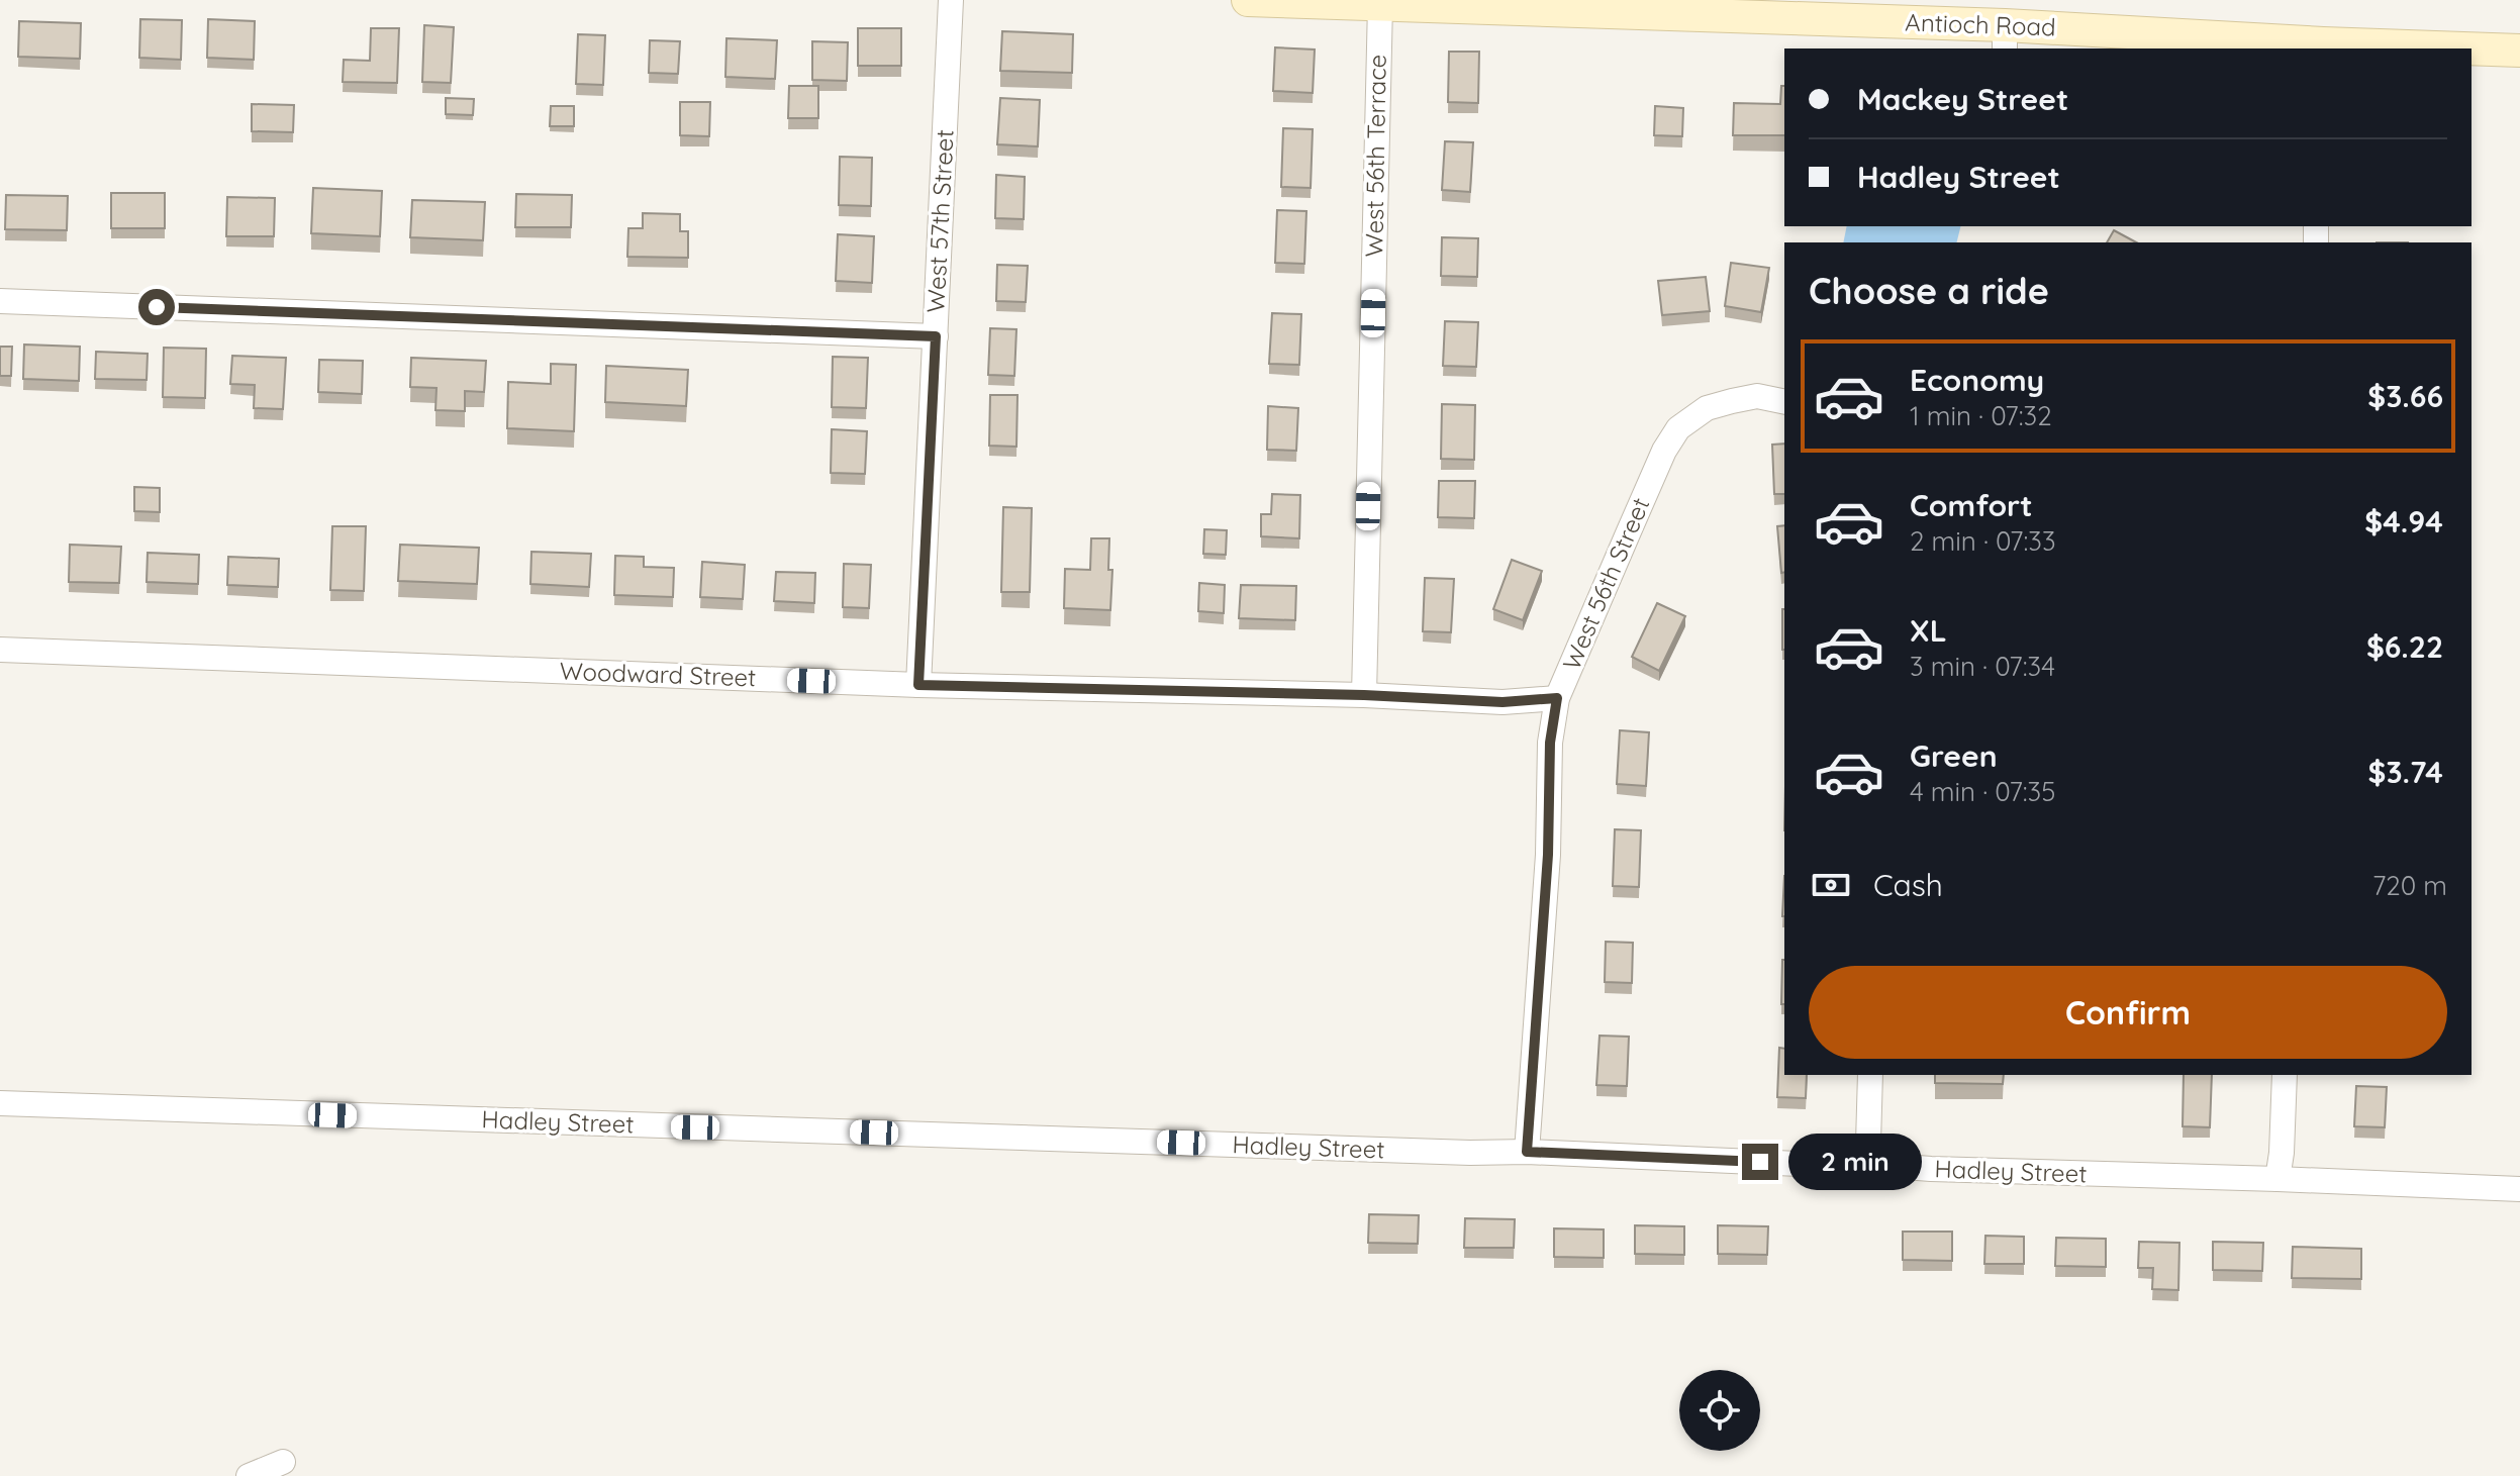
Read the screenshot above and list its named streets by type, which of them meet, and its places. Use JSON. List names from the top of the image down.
{
  "streets": {
    "main road": ["Antioch Road"],
    "street": [
      "West 56th Terrace",
      "West 57th Street",
      "West 56th Street",
      "Woodward Street",
      "Hadley Street"
    ]
  },
  "crossings": [
    ["Antioch Road", "West 56th Terrace"],
    ["West 56th Terrace", "Woodward Street"],
    ["West 57th Street", "Woodward Street"],
    ["West 56th Street", "Woodward Street"],
    ["West 56th Street", "Hadley Street"]
  ],
  "page": {
    "banner": ["Mackey Street", "Hadley Street"],
    "heading": "Choose a ride",
    "list": [
      {
        "name": "Economy",
        "note": "1 min · 07:32",
        "value": "$3.66"
      },
      {
        "name": "Comfort",
        "note": "2 min · 07:33",
        "value": "$4.94"
      },
      {
        "name": "XL",
        "note": "3 min · 07:34",
        "value": "$6.22"
      },
      {
        "name": "Green",
        "note": "4 min · 07:35",
        "value": "$3.74"
      }
    ],
    "pay": ["Cash", "720 m"],
    "buttons": "Confirm",
    "bubble": "2 min"
  }
}
